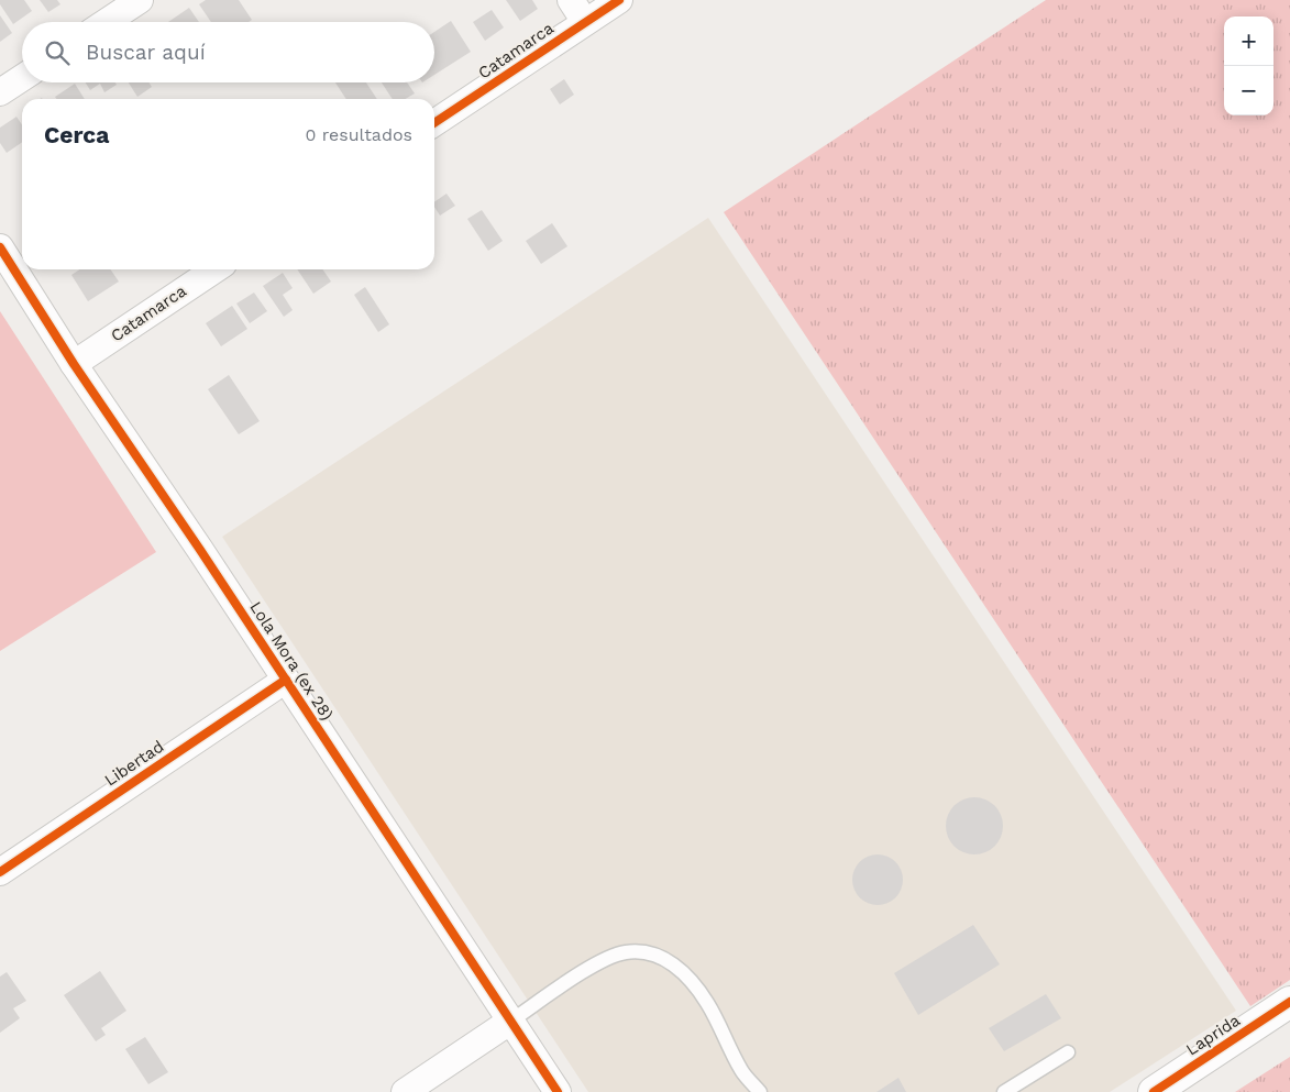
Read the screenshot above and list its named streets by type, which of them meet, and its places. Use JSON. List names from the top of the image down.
{
  "streets": {
    "street": [
      "Catamarca",
      "Lola Mora (ex 28)",
      "Libertad",
      "Laprida"
    ]
  },
  "crossings": [
    ["Catamarca", "Lola Mora (ex 28)"],
    ["Lola Mora (ex 28)", "Libertad"]
  ],
  "page": {
    "map_buttons": ["+", "−"],
    "search": "Buscar aquí",
    "heading": ["Cerca", "0 resultados"]
  }
}
